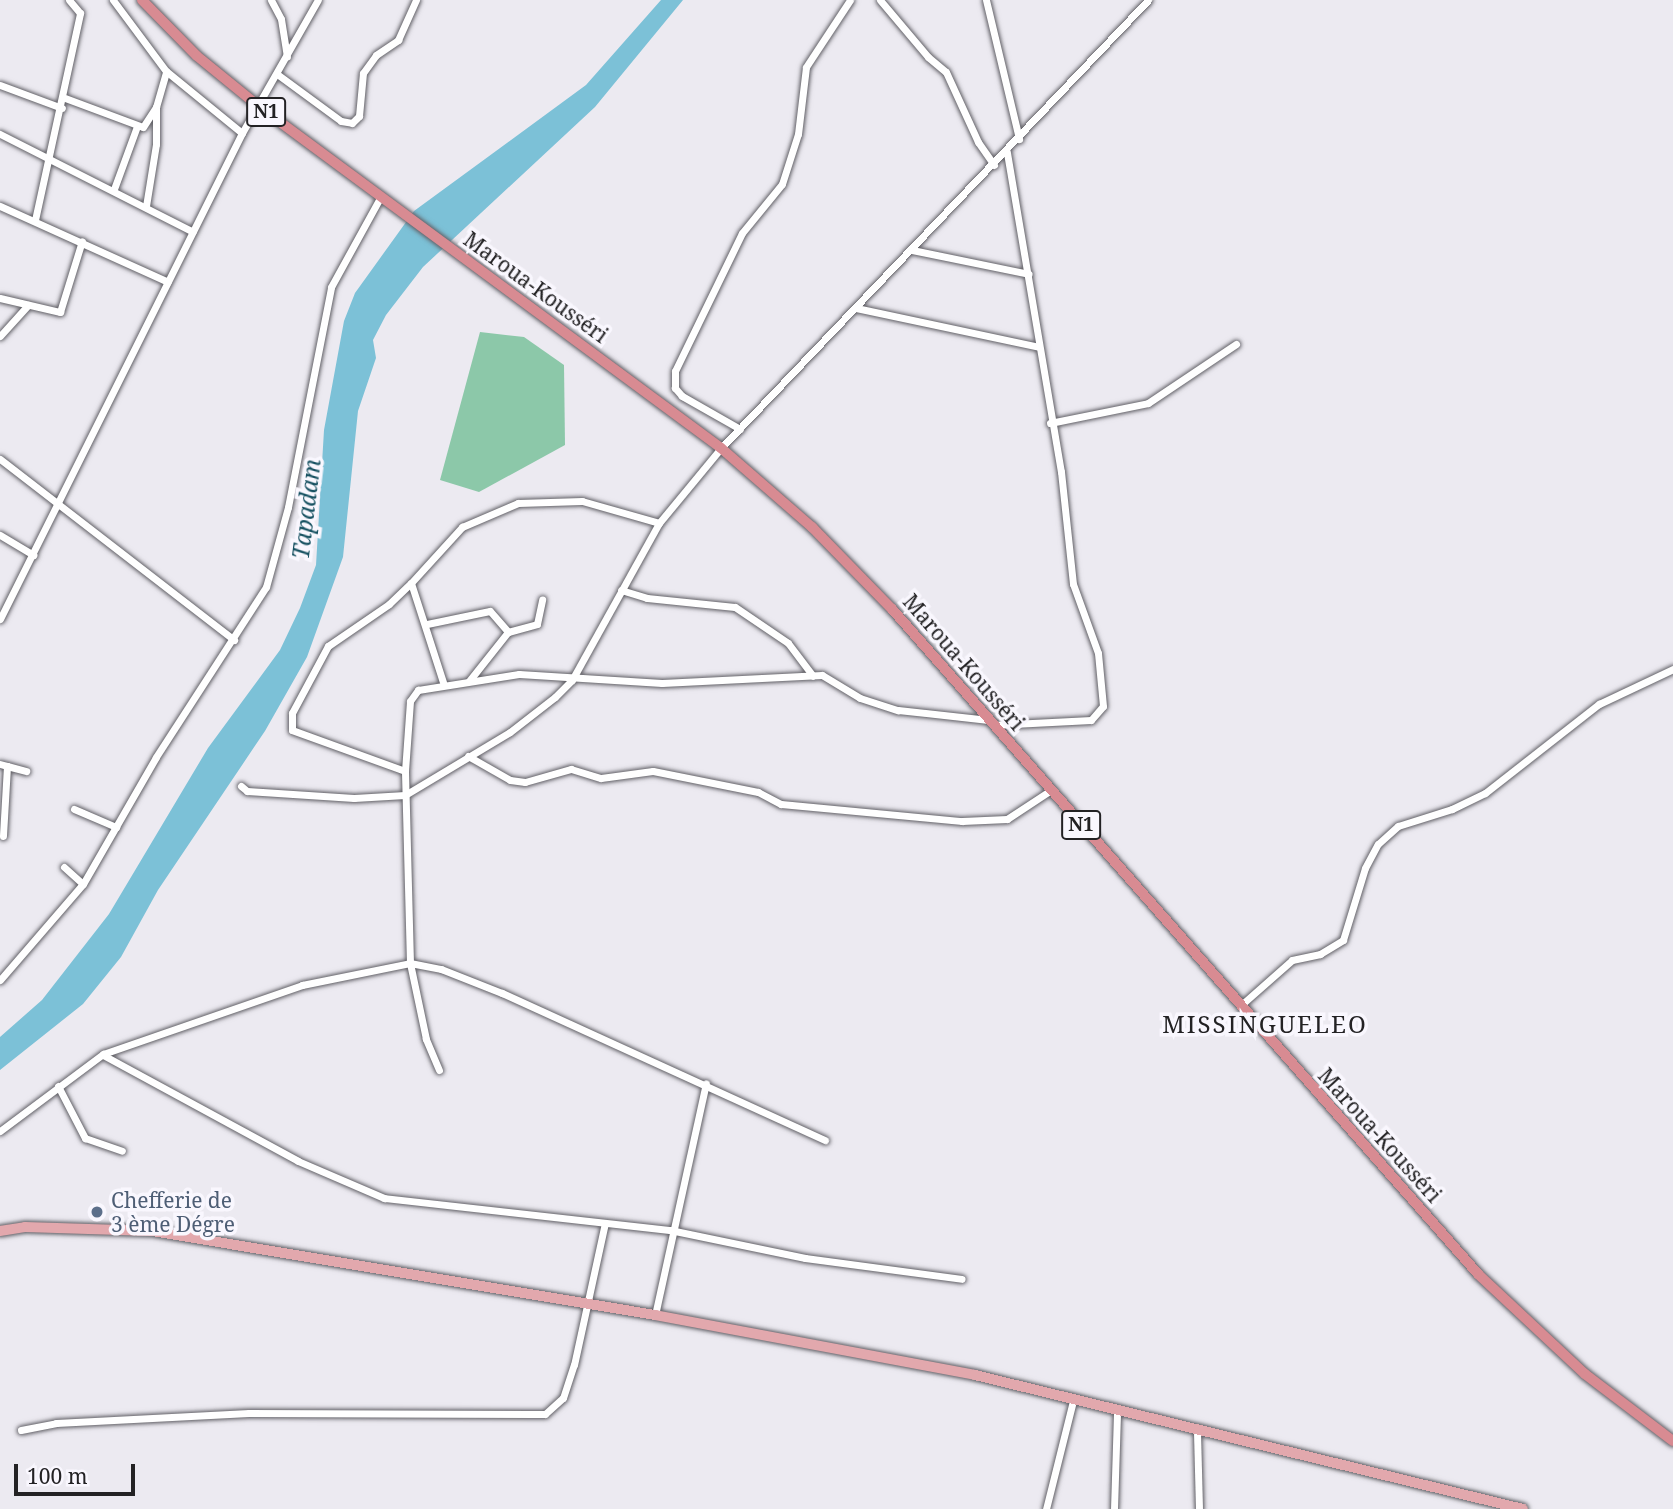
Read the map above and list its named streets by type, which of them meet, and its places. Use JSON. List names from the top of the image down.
{
  "streets": {
    "highway": ["N1", "Maroua-Kousséri"]
  },
  "districts": ["MISSINGUELEO"],
  "water": ["Tapadam"],
  "places": ["Chefferie de 3 ème Dégre"],
  "scale_bar": "100 m"
}
